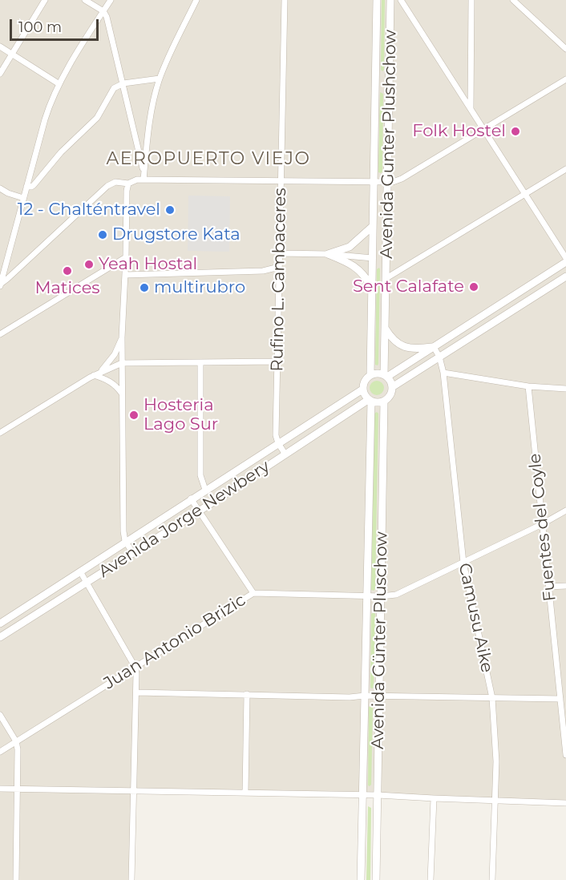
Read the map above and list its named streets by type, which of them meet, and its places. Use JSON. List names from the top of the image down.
{
  "streets": {
    "street": [
      "Avenida Gunter Plushchow",
      "Rufino L. Cambaceres",
      "Avenida Jorge Newbery",
      "Fuentes del Coyle",
      "Camusu Aike",
      "Avenida Günter Pluschow",
      "Juan Antonio Brizic"
    ]
  },
  "crossings": [
    ["Avenida Gunter Plushchow", "Avenida Jorge Newbery"],
    ["Avenida Gunter Plushchow", "Avenida Günter Pluschow"],
    ["Rufino L. Cambaceres", "Avenida Jorge Newbery"],
    ["Avenida Jorge Newbery", "Avenida Günter Pluschow"],
    ["Fuentes del Coyle", "Juan Antonio Brizic"],
    ["Camusu Aike", "Juan Antonio Brizic"],
    ["Avenida Günter Pluschow", "Juan Antonio Brizic"]
  ],
  "districts": ["AEROPUERTO VIEJO"],
  "places": [
    "Folk Hostel",
    "12 - Chalténtravel",
    "Drugstore Kata",
    "Yeah Hostal",
    "Matices",
    "Sent Calafate",
    "multirubro",
    "Hosteria Lago Sur"
  ],
  "scale_bar": "100 m"
}
